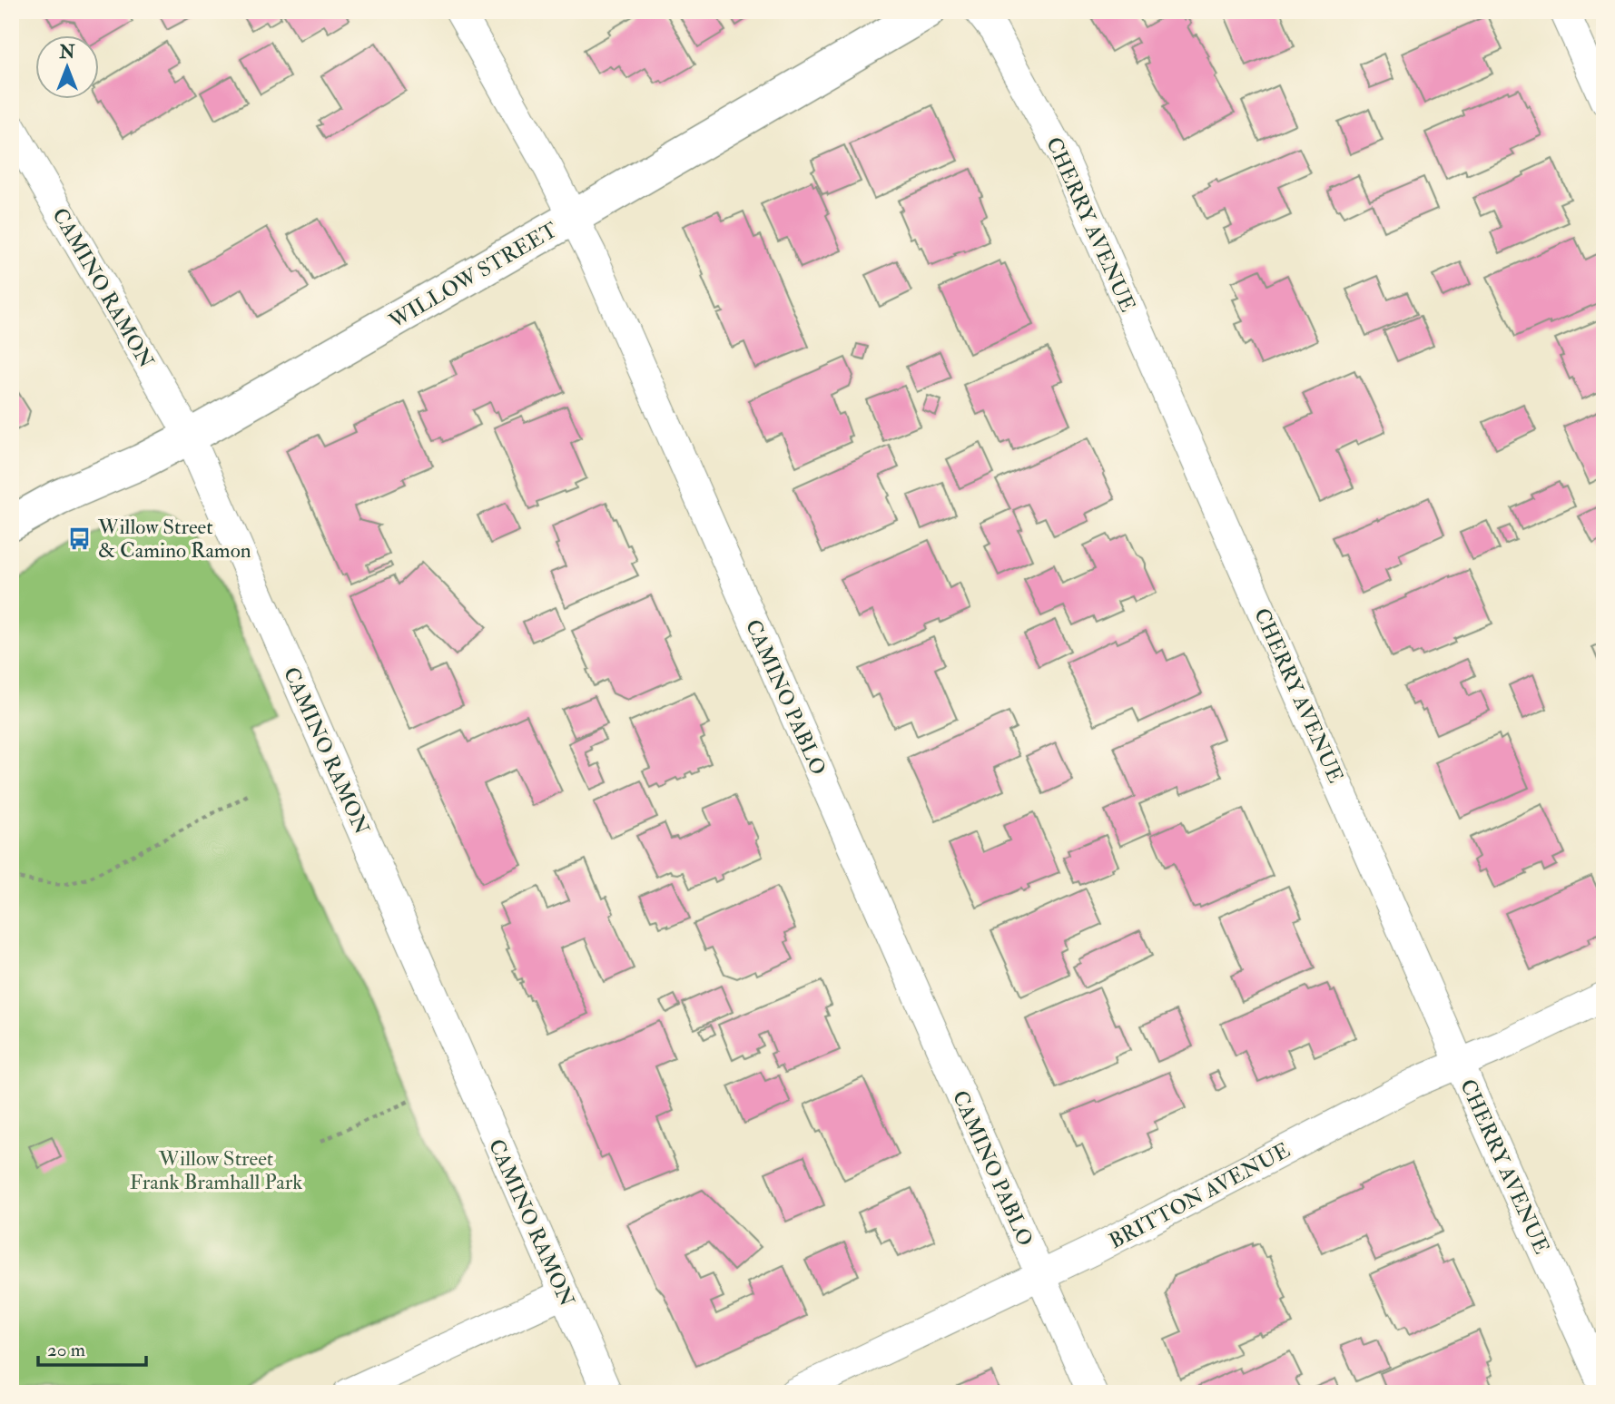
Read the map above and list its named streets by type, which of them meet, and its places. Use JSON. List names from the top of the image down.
{
  "streets": {
    "main road": ["WILLOW STREET"],
    "street": [
      "CHERRY AVENUE",
      "CAMINO RAMON",
      "CAMINO PABLO",
      "BRITTON AVENUE"
    ]
  },
  "crossings": [
    ["CHERRY AVENUE", "BRITTON AVENUE"],
    ["WILLOW STREET", "CAMINO RAMON"],
    ["WILLOW STREET", "CAMINO PABLO"],
    ["CAMINO PABLO", "BRITTON AVENUE"]
  ],
  "parks": ["Willow Street Frank Bramhall Park"],
  "places": {
    "bus stop": ["Willow Street & Camino Ramon"]
  },
  "scale_bar": "20 m",
  "north": "top"
}
